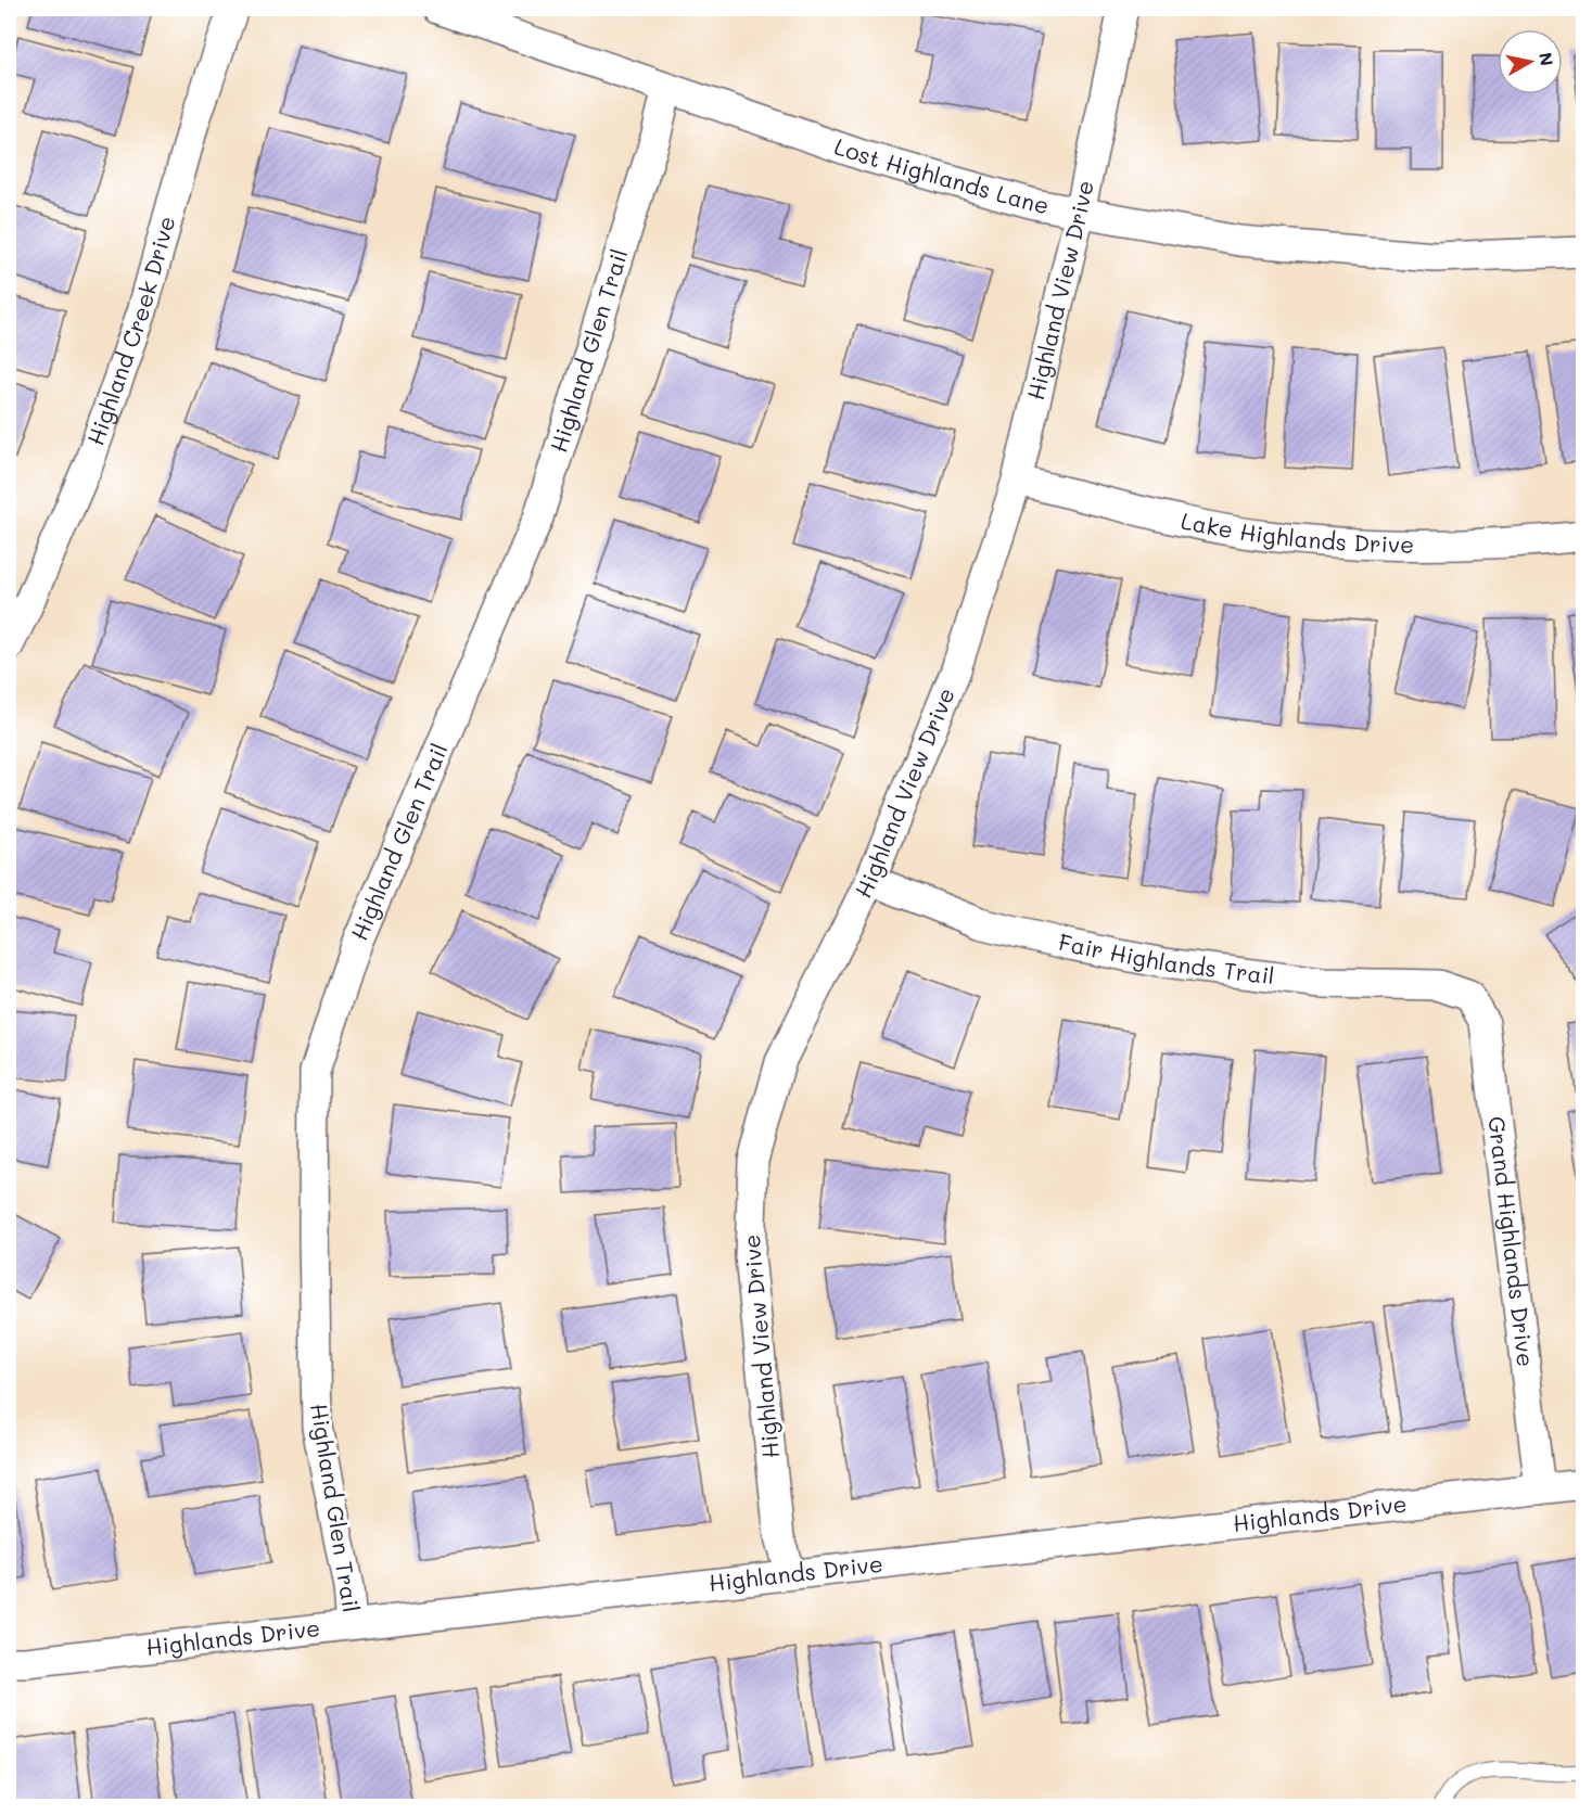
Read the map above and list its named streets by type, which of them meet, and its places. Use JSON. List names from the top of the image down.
{
  "streets": {
    "street": [
      "Lost Highlands Lane",
      "Highland View Drive",
      "Highland Creek Drive",
      "Highland Glen Trail",
      "Lake Highlands Drive",
      "Fair Highlands Trail",
      "Grand Highlands Drive",
      "Highlands Drive"
    ]
  },
  "crossings": [
    ["Lost Highlands Lane", "Highland View Drive"],
    ["Lost Highlands Lane", "Highland Glen Trail"],
    ["Highland View Drive", "Lake Highlands Drive"],
    ["Highland View Drive", "Fair Highlands Trail"],
    ["Highland View Drive", "Highlands Drive"],
    ["Highland Glen Trail", "Highlands Drive"],
    ["Fair Highlands Trail", "Grand Highlands Drive"],
    ["Grand Highlands Drive", "Highlands Drive"]
  ],
  "north": "right"
}
